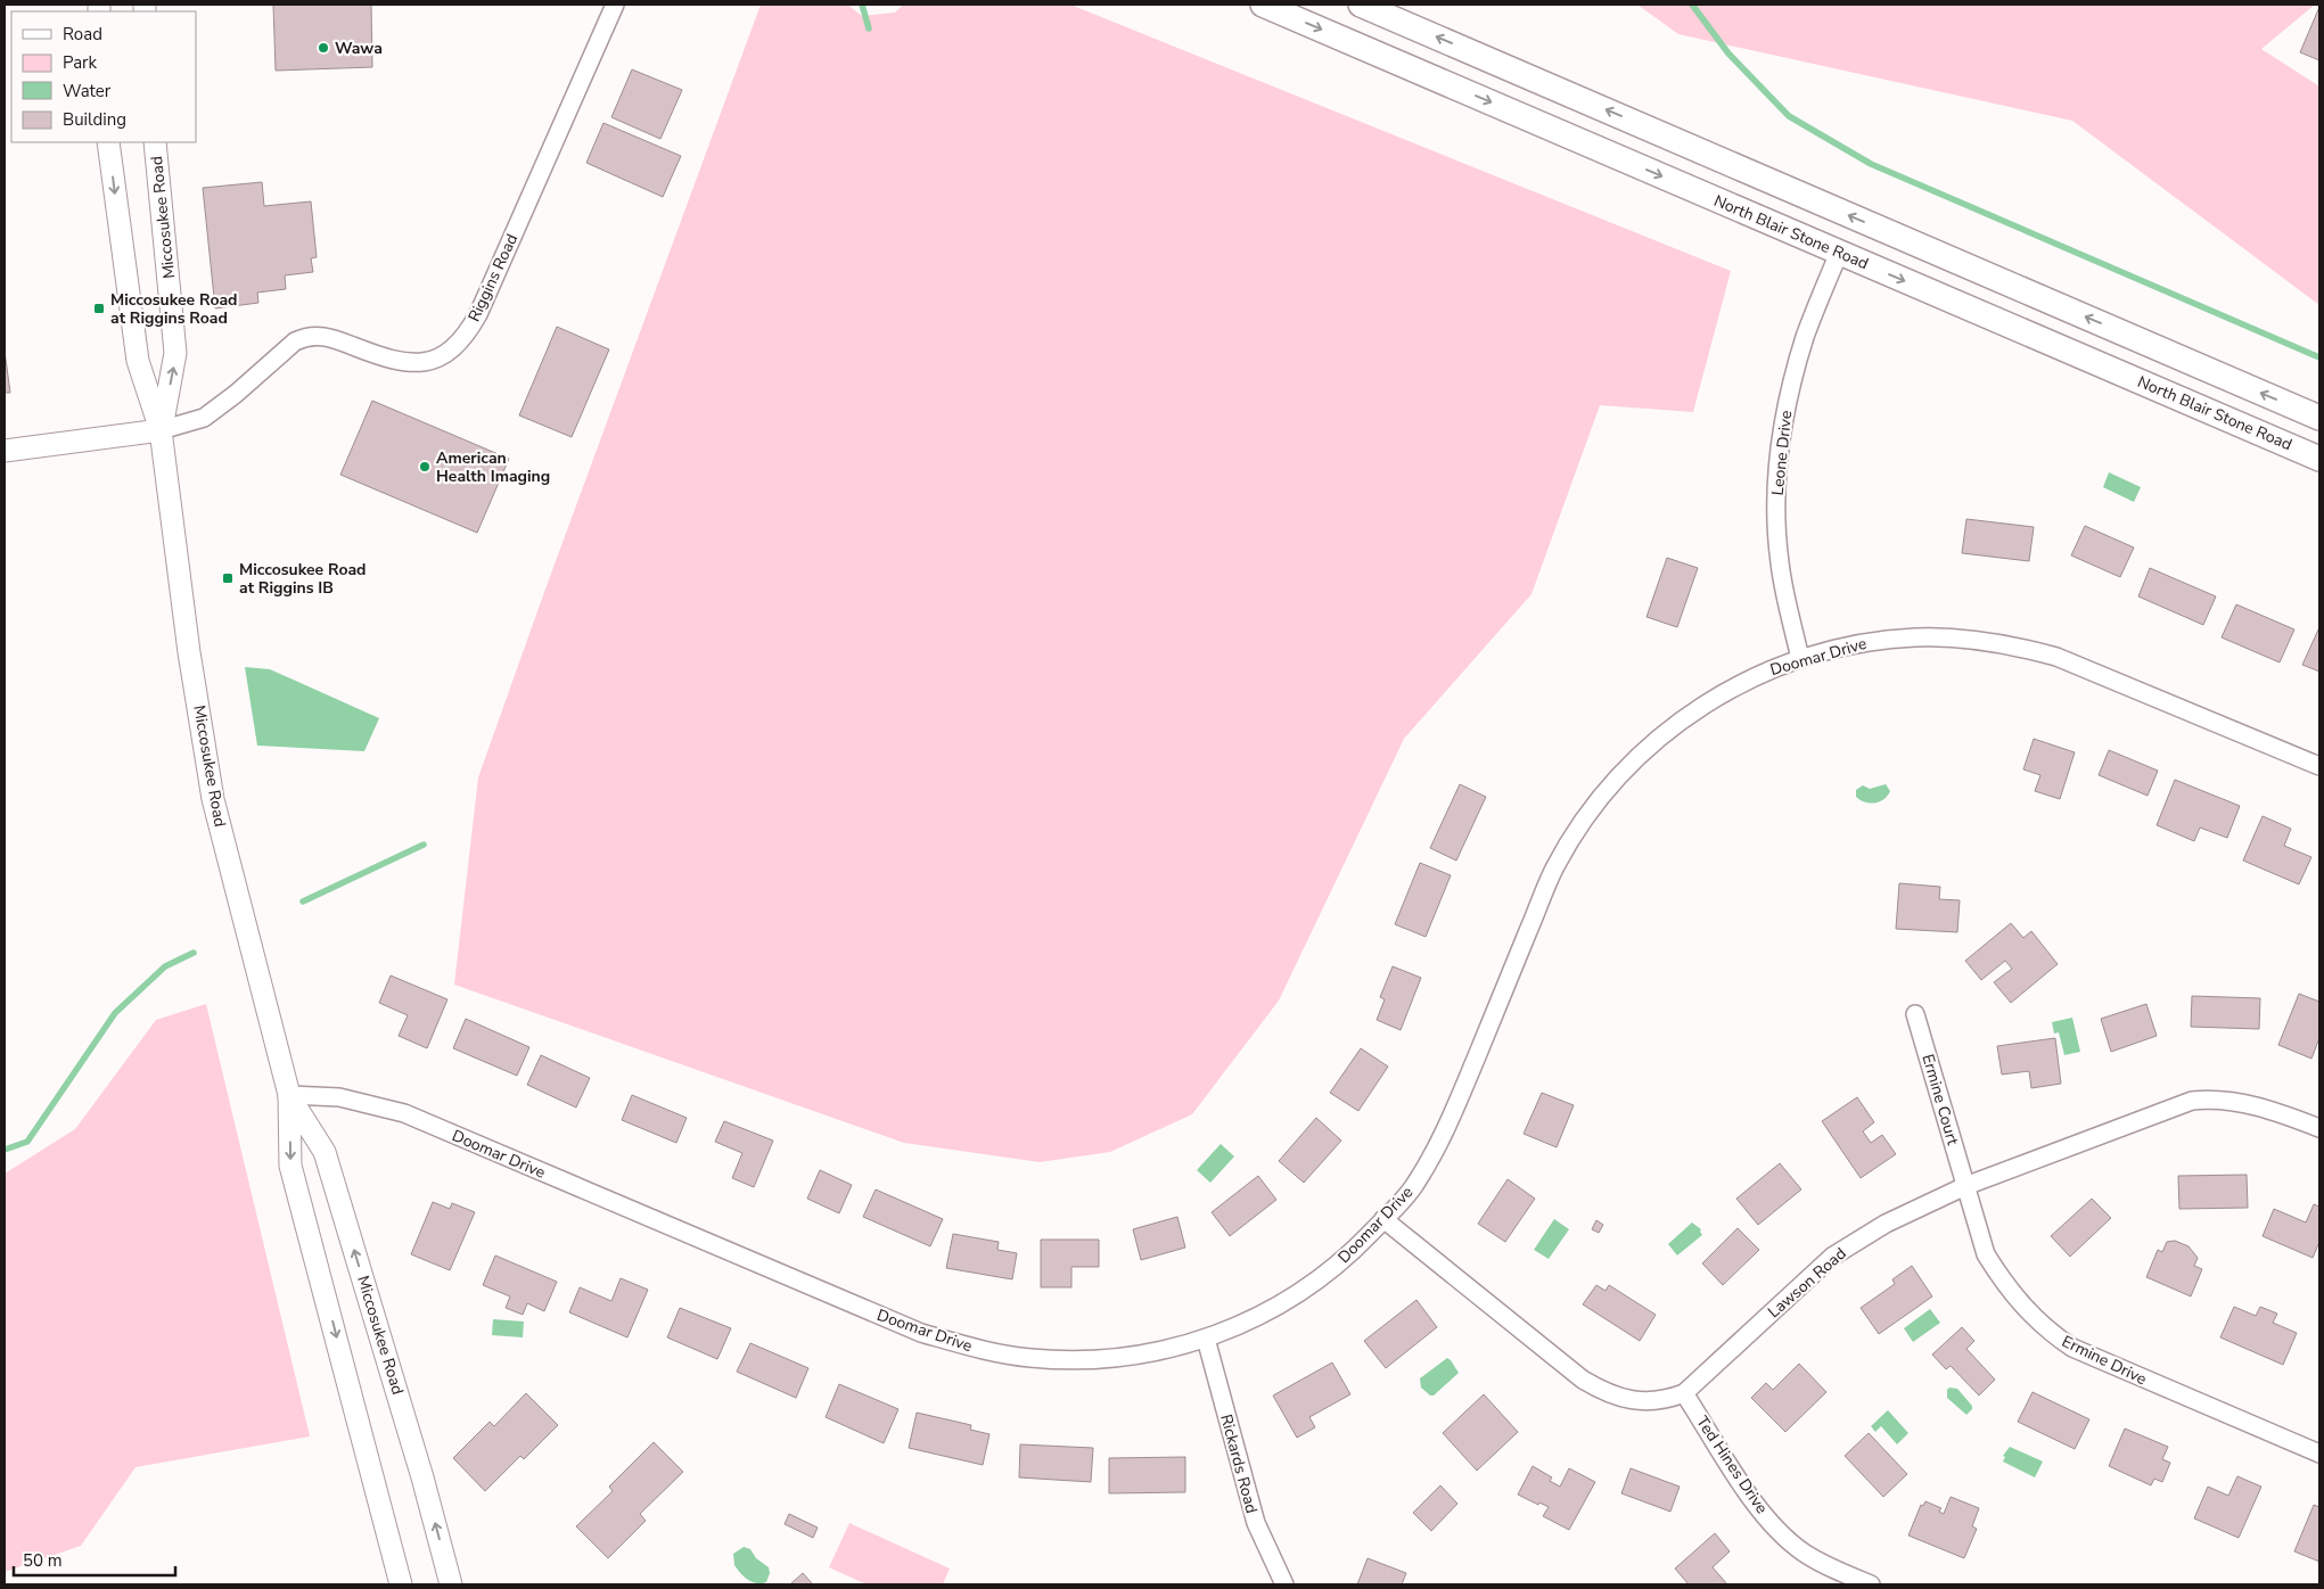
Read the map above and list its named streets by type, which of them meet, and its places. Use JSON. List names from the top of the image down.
{
  "streets": {
    "main road": ["North Blair Stone Road"],
    "street": [
      "Miccosukee Road",
      "Riggins Road",
      "Leone Drive",
      "Doomar Drive",
      "Ermine Court",
      "Lawson Road",
      "Ermine Drive",
      "Rickards Road",
      "Ted Hines Drive"
    ]
  },
  "crossings": [
    ["Miccosukee Road", "Riggins Road"],
    ["Miccosukee Road", "Doomar Drive"],
    ["North Blair Stone Road", "Leone Drive"],
    ["Leone Drive", "Doomar Drive"],
    ["Doomar Drive", "Lawson Road"],
    ["Doomar Drive", "Rickards Road"],
    ["Ermine Court", "Lawson Road"],
    ["Ermine Court", "Ermine Drive"],
    ["Lawson Road", "Ermine Drive"],
    ["Lawson Road", "Ted Hines Drive"]
  ],
  "places": {
    "other": ["Wawa", "American Health Imaging"],
    "transit": ["Miccosukee Road at Riggins Road", "Miccosukee Road at Riggins IB"]
  },
  "legend": [
    "Road",
    "Park",
    "Water",
    "Building"
  ],
  "scale_bar": "50 m"
}
